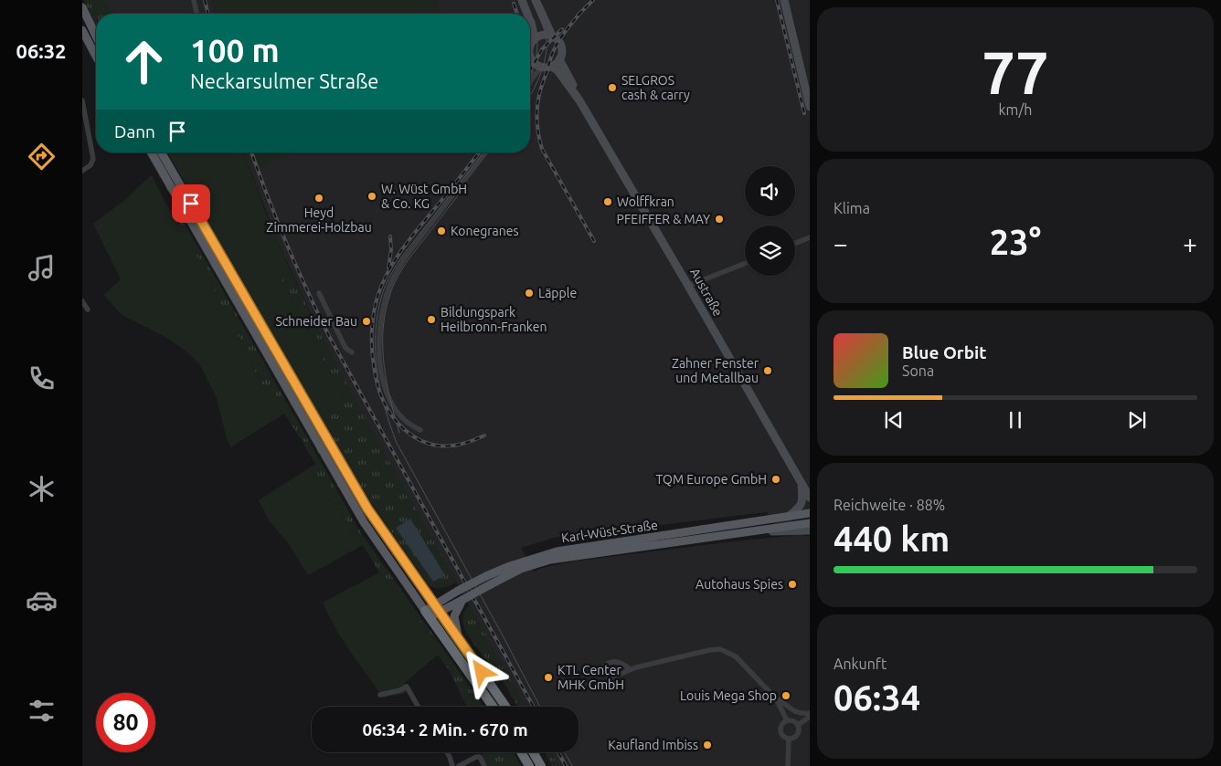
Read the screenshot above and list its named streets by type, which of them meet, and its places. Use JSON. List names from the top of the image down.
{
  "streets": {
    "main road": ["Austraße", "Karl-Wüst-Straße"]
  },
  "places": [
    "SELGROS cash & carry",
    "W. Wüst GmbH & Co. KG",
    "Heyd Zimmerei-Holzbau",
    "Wolffkran",
    "PFEIFFER & MAY",
    "Konegranes",
    "Läpple",
    "Bildungspark Heilbronn-Franken",
    "Schneider Bau",
    "Zahner Fenster und Metallbau",
    "TQM Europe GmbH",
    "Autohaus Spies",
    "KTL Center MHK GmbH",
    "Louis Mega Shop",
    "Kaufland Imbiss"
  ],
  "page": {
    "tabs": "06:32",
    "tile": [
      ["77", "km/h"],
      "Klima",
      ["Reichweite · 88%", "440 km"],
      ["Ankunft", "06:34"]
    ],
    "turn": ["100 m", "Neckarsulmer Straße"],
    "then": "Dann",
    "heat": ["−", "23°", "+"],
    "song": ["Blue Orbit", "Sona"],
    "limit": "80",
    "trip": "06:34 · 2 Min. · 670 m"
  }
}
